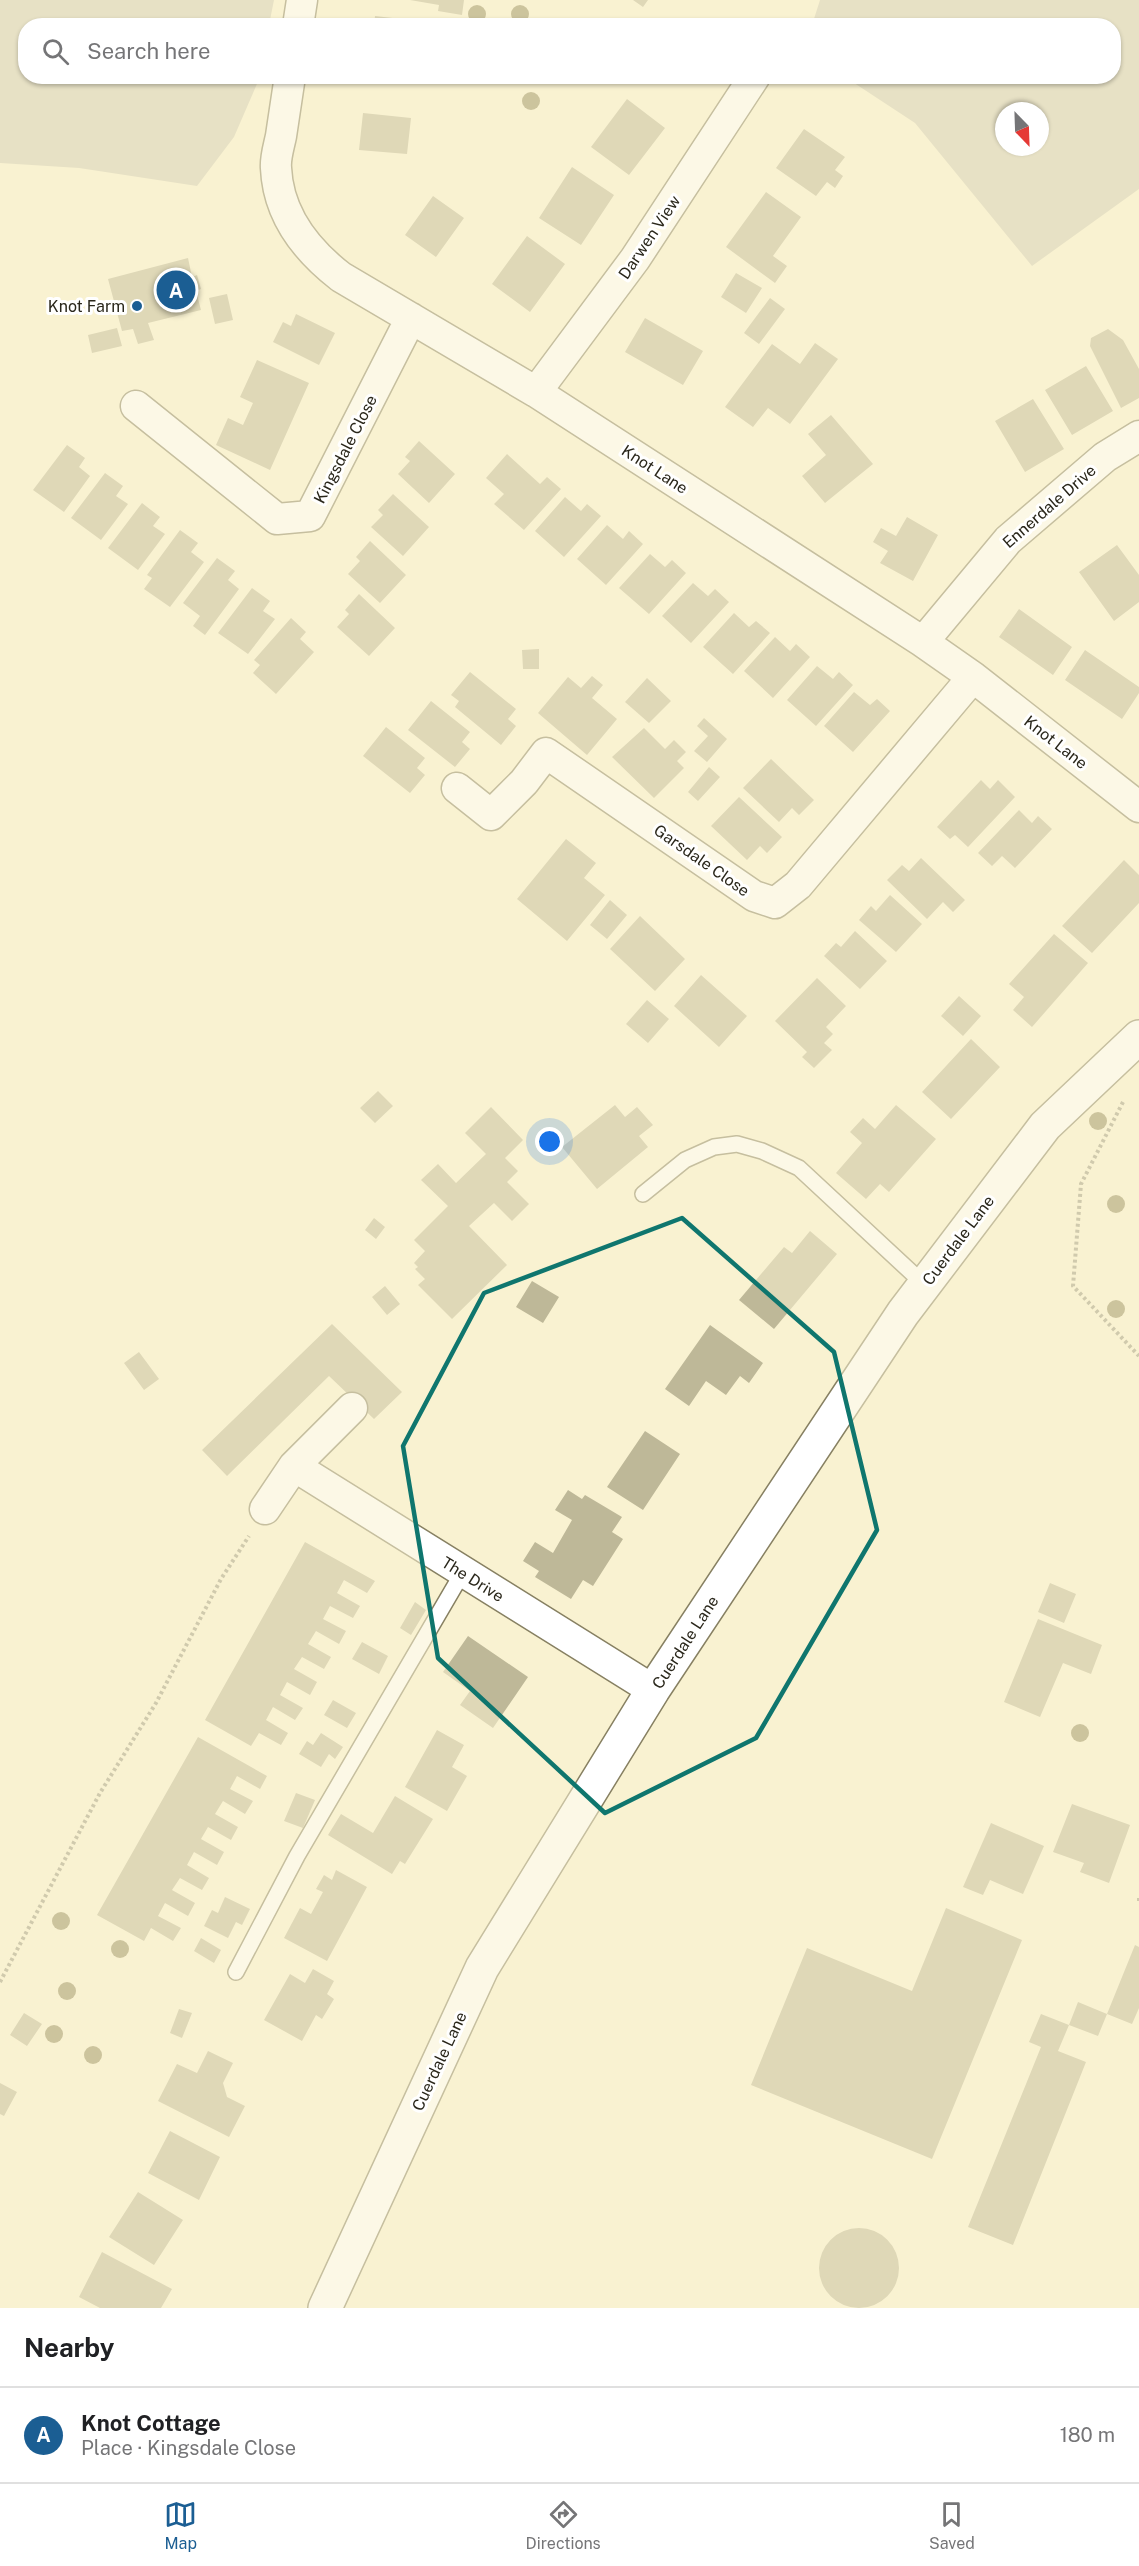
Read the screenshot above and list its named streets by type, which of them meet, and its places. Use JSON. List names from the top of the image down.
{
  "streets": {
    "main road": ["Cuerdale Lane"],
    "street": [
      "Darwen View",
      "Kingsdale Close",
      "Knot Lane",
      "Ennerdale Drive",
      "Garsdale Close",
      "The Drive"
    ]
  },
  "crossings": [
    ["Darwen View", "Knot Lane"],
    ["Kingsdale Close", "Knot Lane"],
    ["Knot Lane", "Ennerdale Drive"],
    ["Knot Lane", "Garsdale Close"],
    ["Cuerdale Lane", "The Drive"]
  ],
  "places": ["Knot Farm"],
  "north": "bottom right",
  "page": {
    "search": "Search here",
    "pins": "A",
    "heading": "Nearby",
    "list": [
      {
        "mark": "A",
        "name": "Knot Cottage",
        "note": "Place · Kingsdale Close",
        "value": "180 m"
      }
    ],
    "nav": ["Map", "Directions", "Saved"]
  }
}
